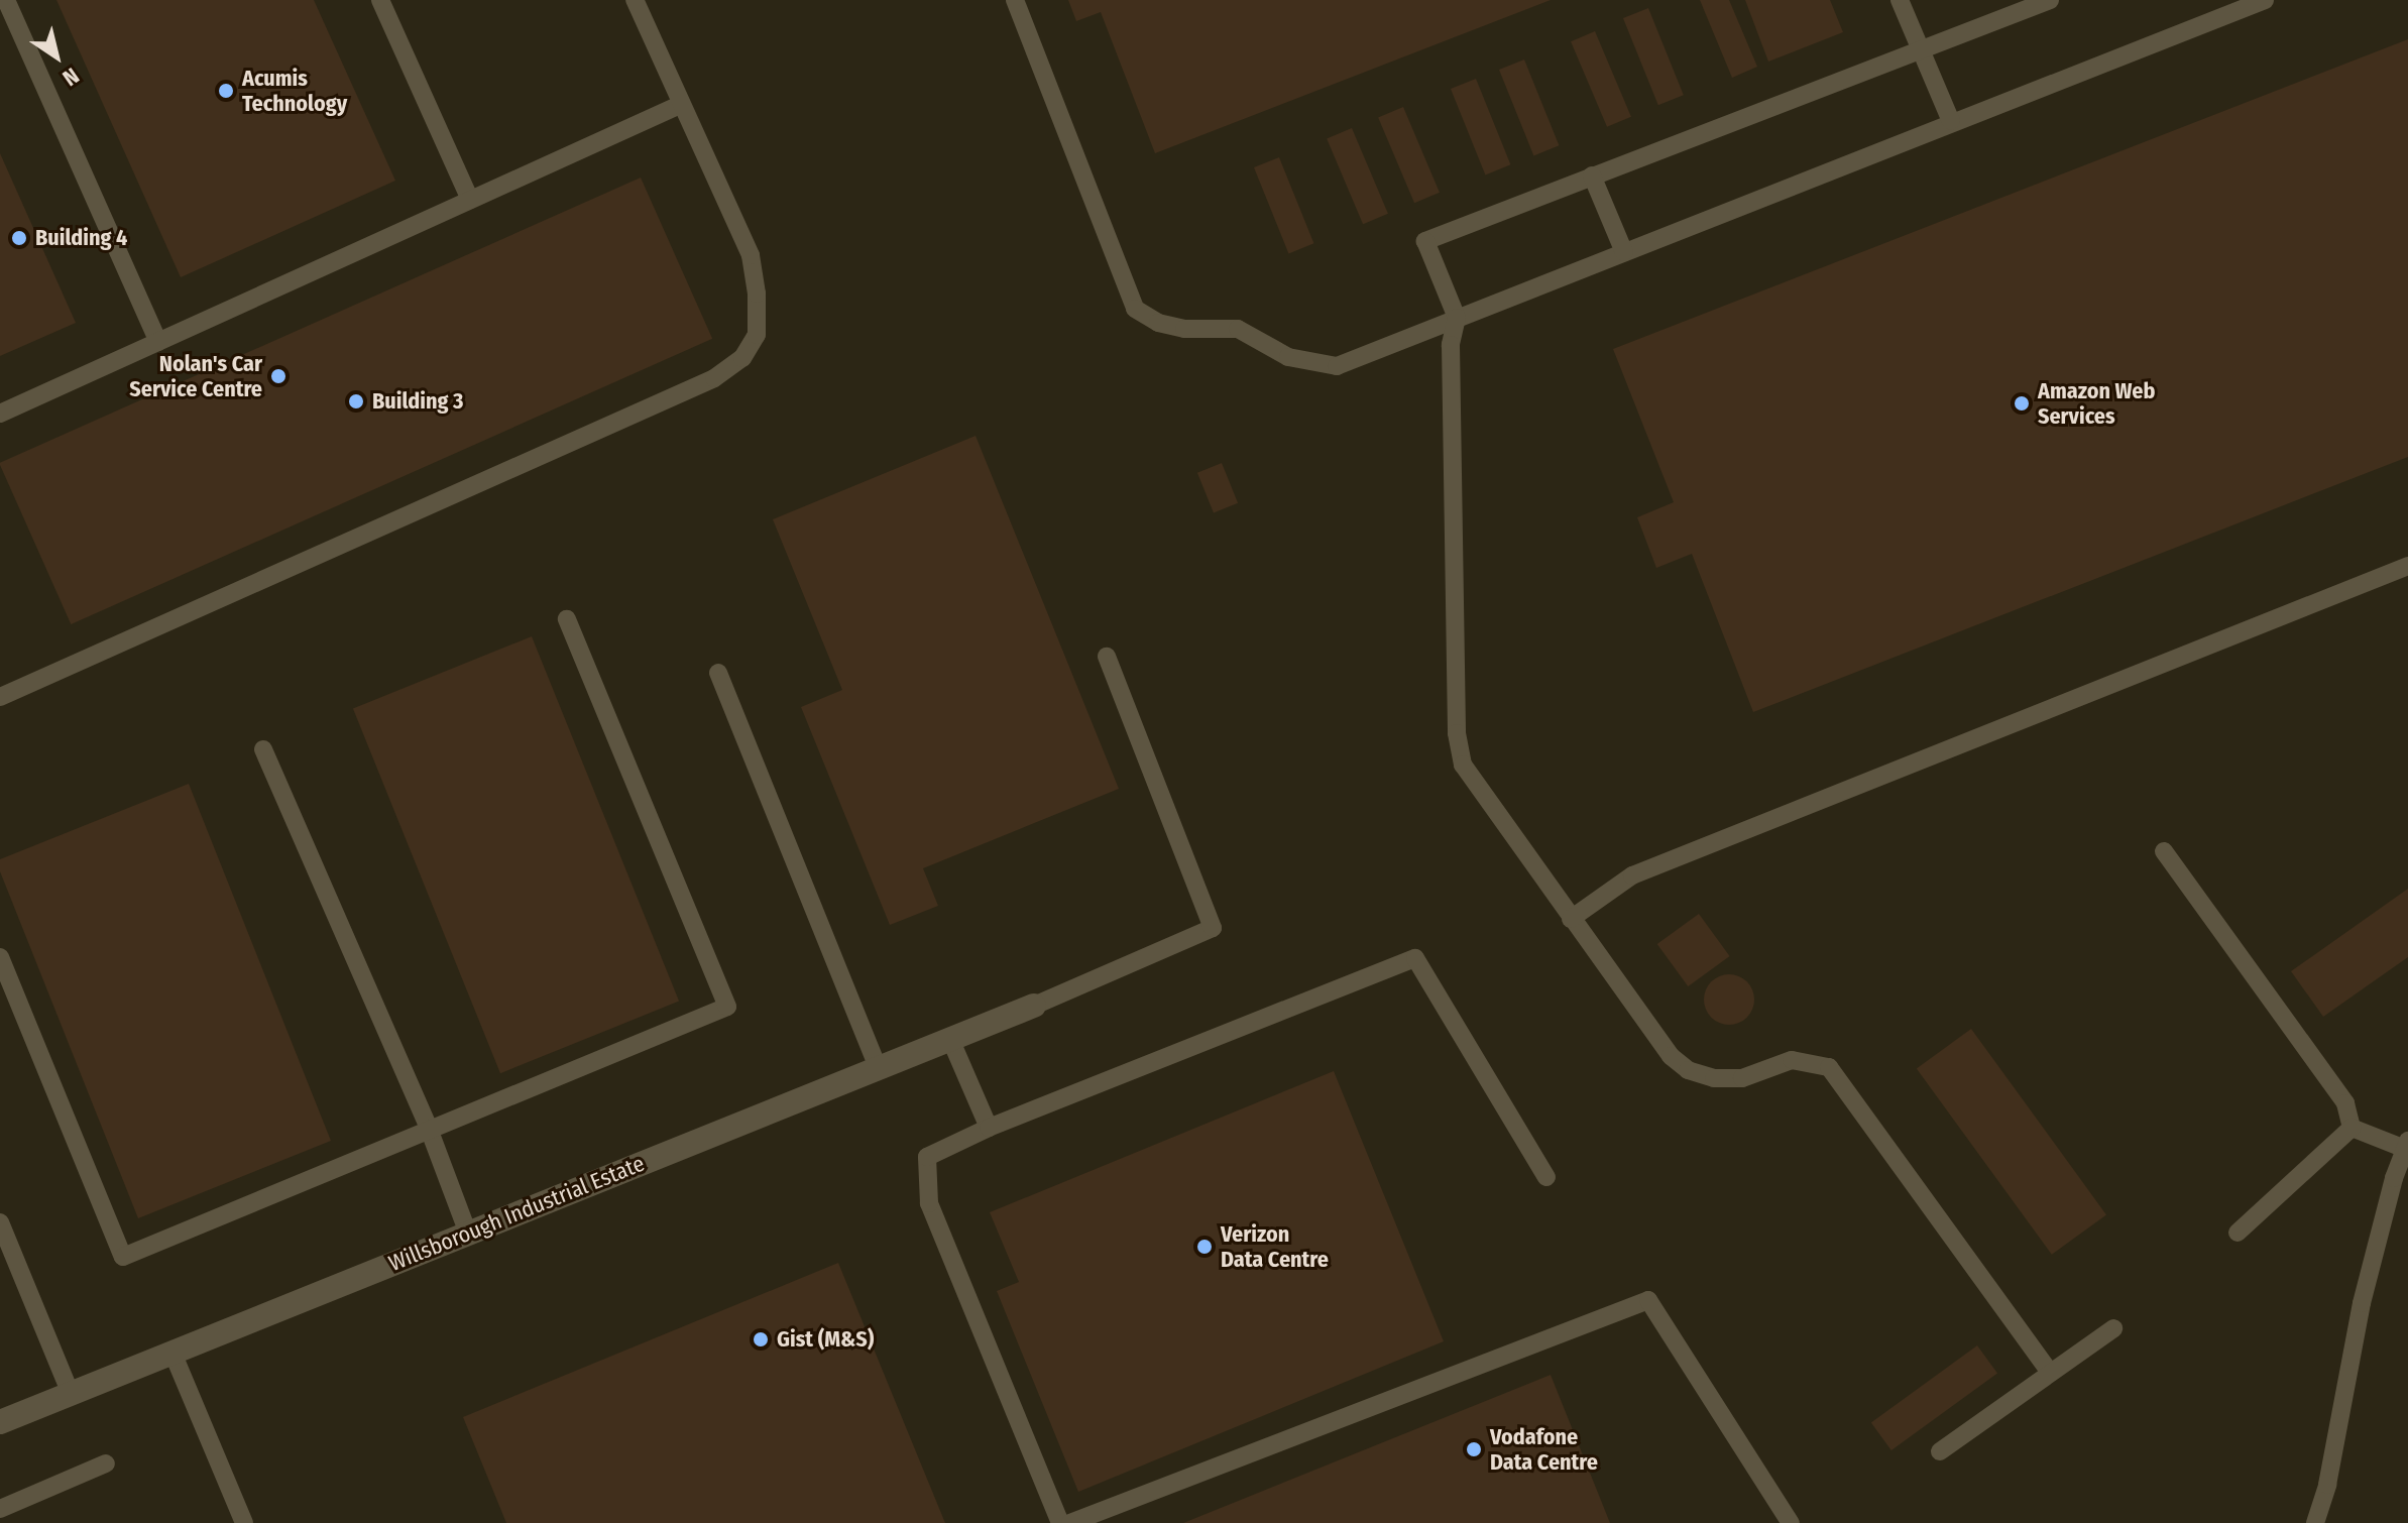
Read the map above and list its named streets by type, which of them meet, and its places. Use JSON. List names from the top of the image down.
{
  "streets": {
    "street": ["Willsborough Industrial Estate"]
  },
  "places": [
    "Acumis Technology",
    "Building 4",
    "Nolan's Car Service Centre",
    "Building 3",
    "Amazon Web Services",
    "Verizon Data Centre",
    "Gist (M&S)",
    "Vodafone Data Centre"
  ],
  "north": "bottom right"
}
